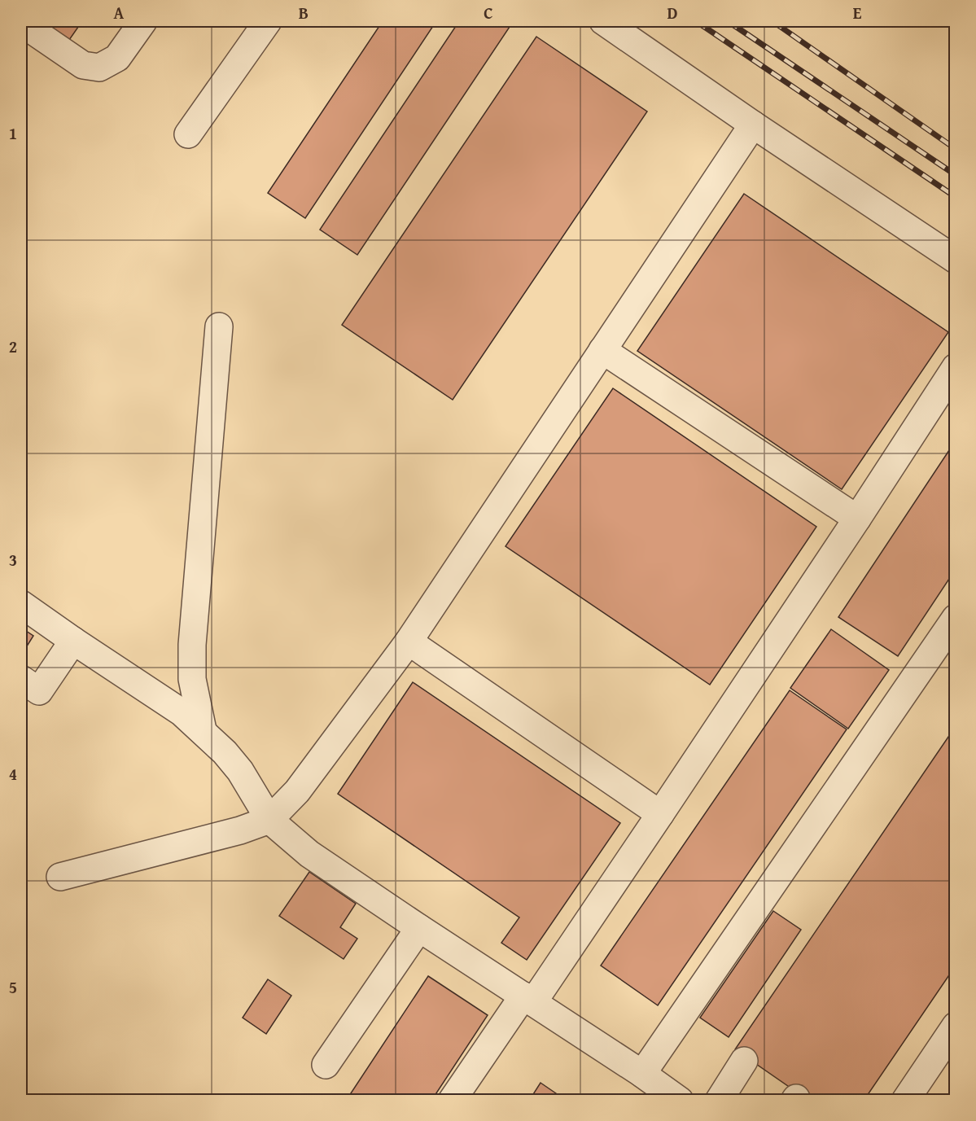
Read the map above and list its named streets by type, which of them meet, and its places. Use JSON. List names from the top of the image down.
{
  "grid": {
    "columns": [
      "A",
      "B",
      "C",
      "D",
      "E"
    ],
    "rows": [
      "1",
      "2",
      "3",
      "4",
      "5"
    ]
  }
}
